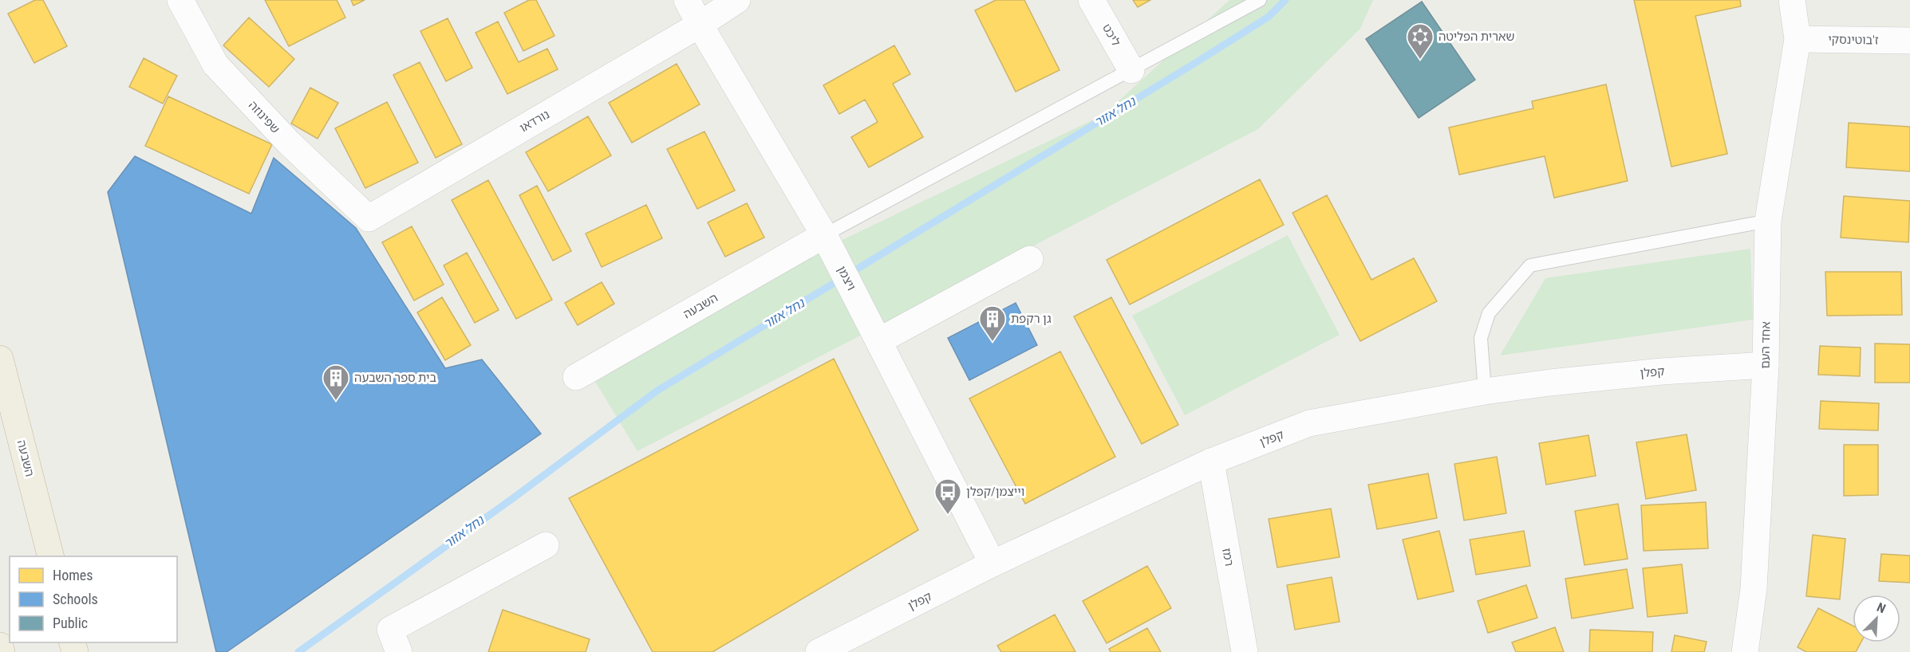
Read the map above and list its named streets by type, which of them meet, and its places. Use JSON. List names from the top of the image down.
{
  "streets": {
    "highway": ["השבעה"],
    "street": [
      "ליכט",
      "ז'בוטינסקי",
      "שפינוזה",
      "נורדאו",
      "ויצמן",
      "אחד העם",
      "קפלן",
      "רמז"
    ]
  },
  "crossings": [
    ["ז'בוטינסקי", "אחד העם"],
    ["שפינוזה", "נורדאו"],
    ["נורדאו", "ויצמן"],
    ["ויצמן", "השבעה"],
    ["ויצמן", "קפלן"],
    ["אחד העם", "קפלן"],
    ["קפלן", "רמז"]
  ],
  "water": ["נחל אזור"],
  "places": {
    "synagogue": ["שארית הפליטה"],
    "building": ["גן רקפת", "בית ספר השבעה"],
    "bus stop": ["וייצמן/קפלן"]
  },
  "legend": ["Homes", "Schools", "Public"],
  "north": "top right"
}
